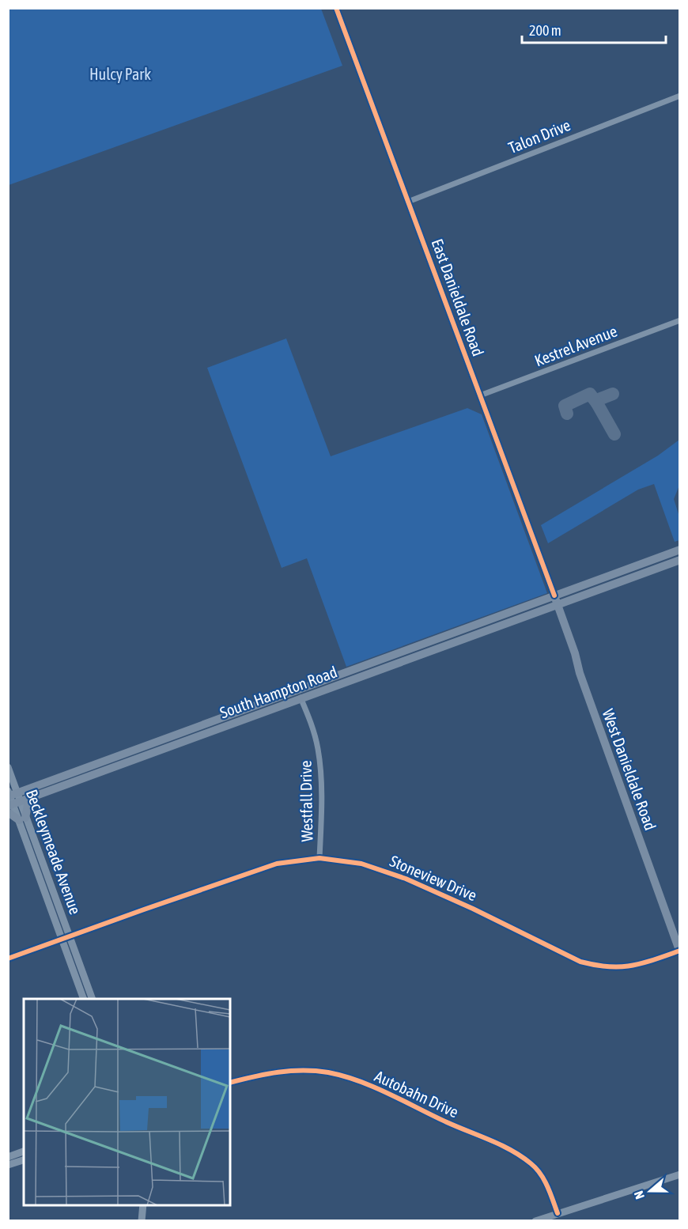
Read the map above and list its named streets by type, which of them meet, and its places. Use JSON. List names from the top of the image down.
{
  "streets": {
    "main road": ["South Hampton Road", "West Danieldale Road"],
    "street": [
      "Talon Drive",
      "East Danieldale Road",
      "Kestrel Avenue",
      "Westfall Drive",
      "Beckleymeade Avenue",
      "Stoneview Drive",
      "Autobahn Drive"
    ]
  },
  "crossings": [
    ["Talon Drive", "East Danieldale Road"],
    ["East Danieldale Road", "Kestrel Avenue"],
    ["East Danieldale Road", "South Hampton Road"],
    ["East Danieldale Road", "West Danieldale Road"],
    ["South Hampton Road", "West Danieldale Road"],
    ["South Hampton Road", "Westfall Drive"],
    ["South Hampton Road", "Beckleymeade Avenue"],
    ["West Danieldale Road", "Stoneview Drive"],
    ["Westfall Drive", "Stoneview Drive"],
    ["Beckleymeade Avenue", "Stoneview Drive"]
  ],
  "parks": ["Hulcy Park"],
  "scale_bar": "200 m",
  "north": "left"
}
